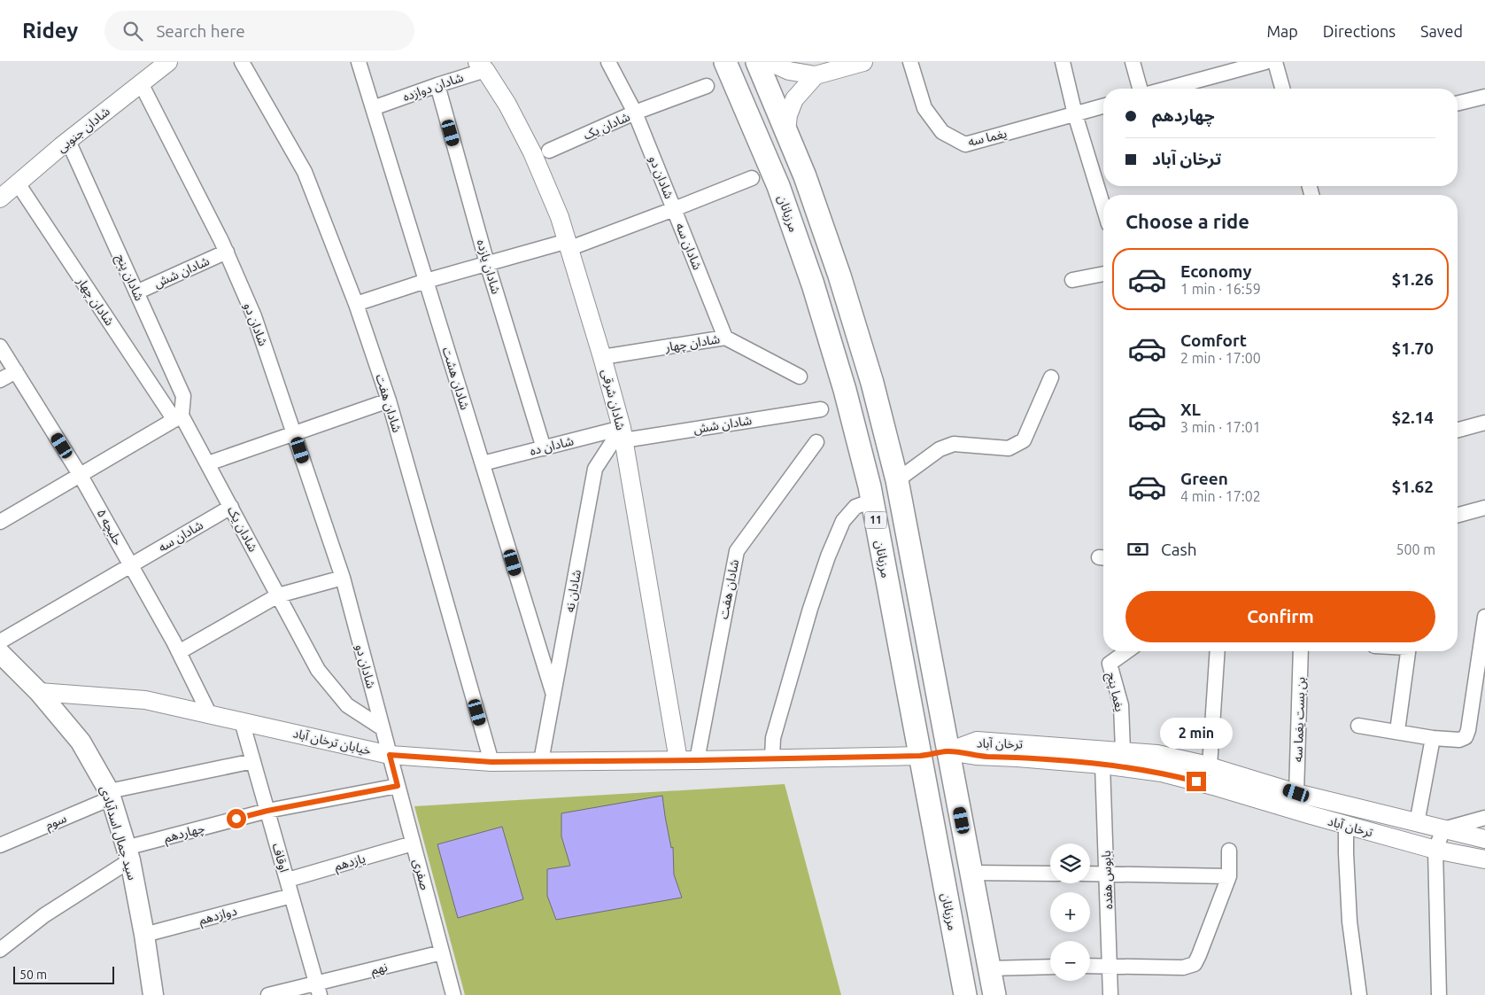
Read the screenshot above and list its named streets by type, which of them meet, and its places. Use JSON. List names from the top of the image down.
{
  "streets": {
    "main road": ["مرزبانان", "11", "سید جمال اسدآبادی"],
    "street": [
      "شادان دوازده",
      "شادان یک",
      "شادان جنوبی",
      "یغما سه",
      "شادان دو",
      "شادان سه",
      "شادان یازده",
      "شادان شش",
      "شادان پنج",
      "شادان چهار",
      "شادان هشت",
      "شادان شرقی",
      "شادان هفت",
      "شادان ده",
      "حلبچه ۵",
      "شادان نه",
      "یغما پنج",
      "بن بست یغما سه",
      "خیابان ترخان آباد",
      "ترخان آباد",
      "سوم",
      "چهاردهم",
      "اوقاف",
      "یازدهم",
      "صفری",
      "بابوس هفده",
      "دوازدهم",
      "نهم"
    ]
  },
  "crossings": [
    ["شادان دوازده", "شادان یازده"],
    ["شادان دوازده", "شادان هشت"],
    ["شادان دوازده", "شادان شرقی"],
    ["شادان یک", "شادان دو"],
    ["شادان یک", "شادان سه"],
    ["شادان یک", "شادان پنج"],
    ["شادان یک", "شادان چهار"],
    ["شادان جنوبی", "شادان دو"],
    ["شادان جنوبی", "شادان پنج"],
    ["شادان جنوبی", "شادان چهار"],
    ["شادان دو", "شادان سه"],
    ["شادان دو", "شادان یازده"],
    ["شادان دو", "شادان شش"],
    ["شادان دو", "شادان هشت"],
    ["شادان دو", "شادان شرقی"],
    ["شادان دو", "شادان هفت"],
    ["شادان دو", "خیابان ترخان آباد"],
    ["شادان دو", "صفری"],
    ["مرزبانان", "خیابان ترخان آباد"],
    ["شادان سه", "شادان چهار"],
    ["شادان سه", "حلبچه ۵"],
    ["شادان یازده", "شادان ده"],
    ["شادان شش", "شادان پنج"],
    ["شادان شش", "شادان شرقی"],
    ["شادان شش", "شادان ده"],
    ["شادان شش", "شادان نه"],
    ["شادان پنج", "شادان چهار"],
    ["شادان چهار", "شادان شرقی"],
    ["شادان هشت", "شادان ده"],
    ["شادان هشت", "شادان نه"],
    ["شادان شرقی", "شادان ده"],
    ["شادان شرقی", "شادان نه"],
    ["شادان شرقی", "خیابان ترخان آباد"],
    ["شادان هفت", "خیابان ترخان آباد"],
    ["شادان ده", "شادان نه"],
    ["11", "ترخان آباد"],
    ["حلبچه ۵", "خیابان ترخان آباد"],
    ["شادان نه", "خیابان ترخان آباد"],
    ["یغما پنج", "ترخان آباد"],
    ["بن بست یغما سه", "ترخان آباد"],
    ["خیابان ترخان آباد", "سید جمال اسدآبادی"],
    ["خیابان ترخان آباد", "اوقاف"],
    ["خیابان ترخان آباد", "صفری"],
    ["ترخان آباد", "بابوس هفده"],
    ["سوم", "سید جمال اسدآبادی"],
    ["سوم", "اوقاف"],
    ["سید جمال اسدآبادی", "چهاردهم"],
    ["سید جمال اسدآبادی", "دوازدهم"],
    ["چهاردهم", "اوقاف"],
    ["چهاردهم", "صفری"],
    ["اوقاف", "یازدهم"],
    ["اوقاف", "دوازدهم"],
    ["اوقاف", "نهم"],
    ["یازدهم", "صفری"],
    ["صفری", "نهم"]
  ],
  "scale_bar": "50 m",
  "page": {
    "header": "Ridey",
    "search": "Search here",
    "nav": ["Map", "Directions", "Saved"],
    "banner": ["چهاردهم", "ترخان آباد"],
    "heading": "Choose a ride",
    "list": [
      {
        "name": "Economy",
        "note": "1 min · 16:59",
        "value": "$1.26"
      },
      {
        "name": "Comfort",
        "note": "2 min · 17:00",
        "value": "$1.70"
      },
      {
        "name": "XL",
        "note": "3 min · 17:01",
        "value": "$2.14"
      },
      {
        "name": "Green",
        "note": "4 min · 17:02",
        "value": "$1.62"
      }
    ],
    "pay": ["Cash", "500 m"],
    "buttons": "Confirm",
    "bubble": "2 min",
    "map_buttons": ["+", "−"],
    "scale": "50 m"
  }
}
